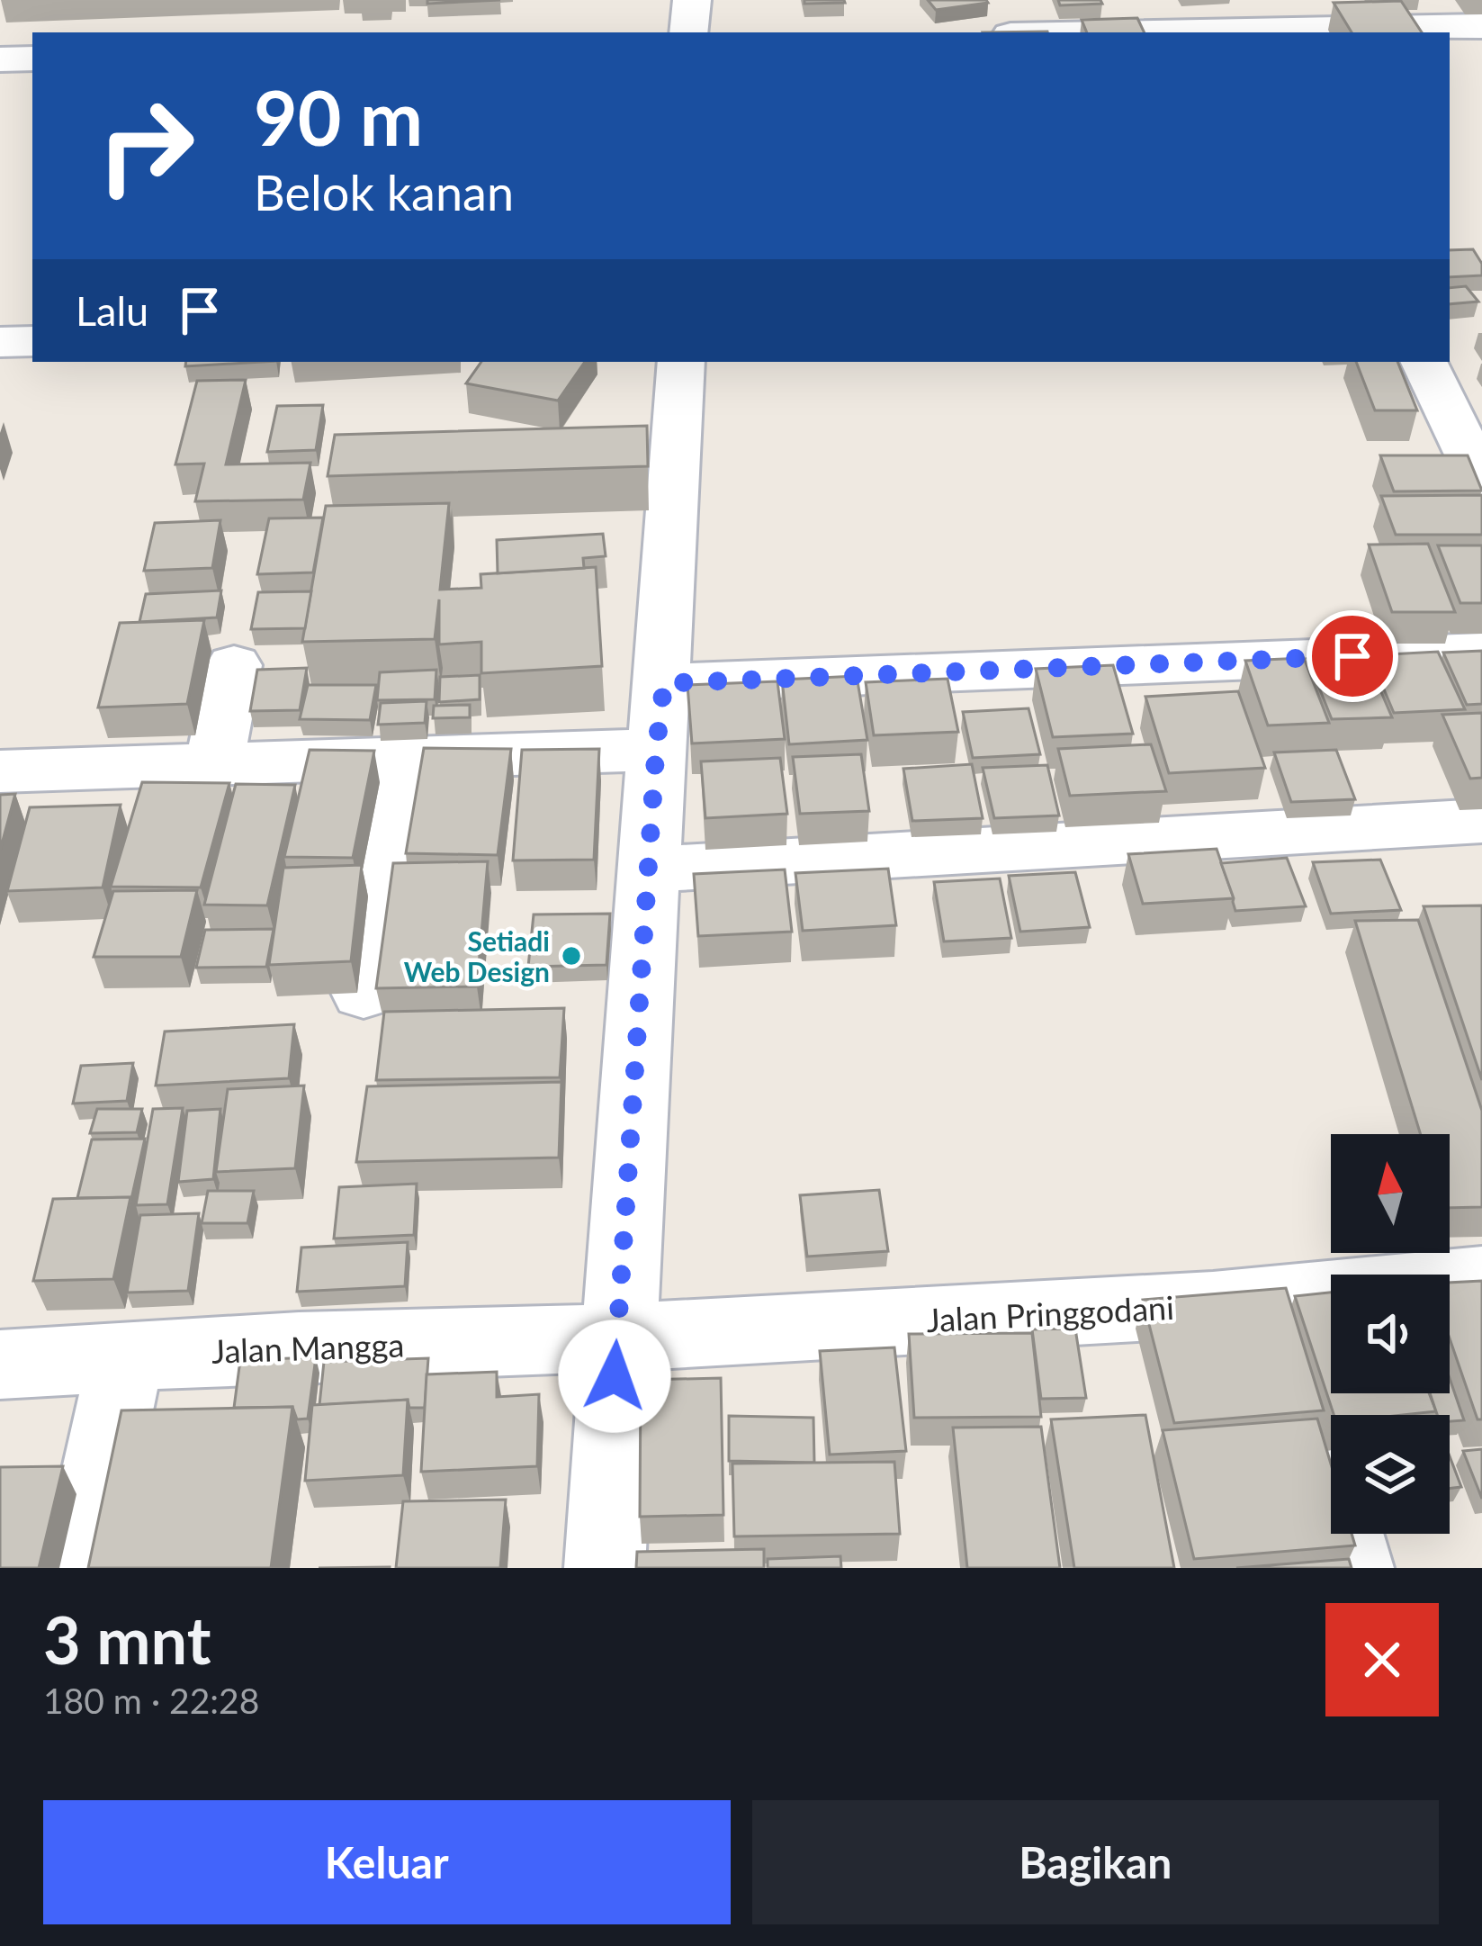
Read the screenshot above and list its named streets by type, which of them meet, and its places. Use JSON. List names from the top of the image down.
{
  "streets": {
    "street": ["Jalan Pringgodani", "Jalan Mangga"]
  },
  "crossings": [
    ["Jalan Pringgodani", "Jalan Mangga"]
  ],
  "places": ["Setiadi Web Design"],
  "north": "top",
  "page": {
    "turn": ["90 m", "Belok kanan"],
    "then": "Lalu",
    "heading": ["3 mnt", "180 m · 22:28"],
    "buttons": ["Keluar", "Bagikan"]
  }
}
